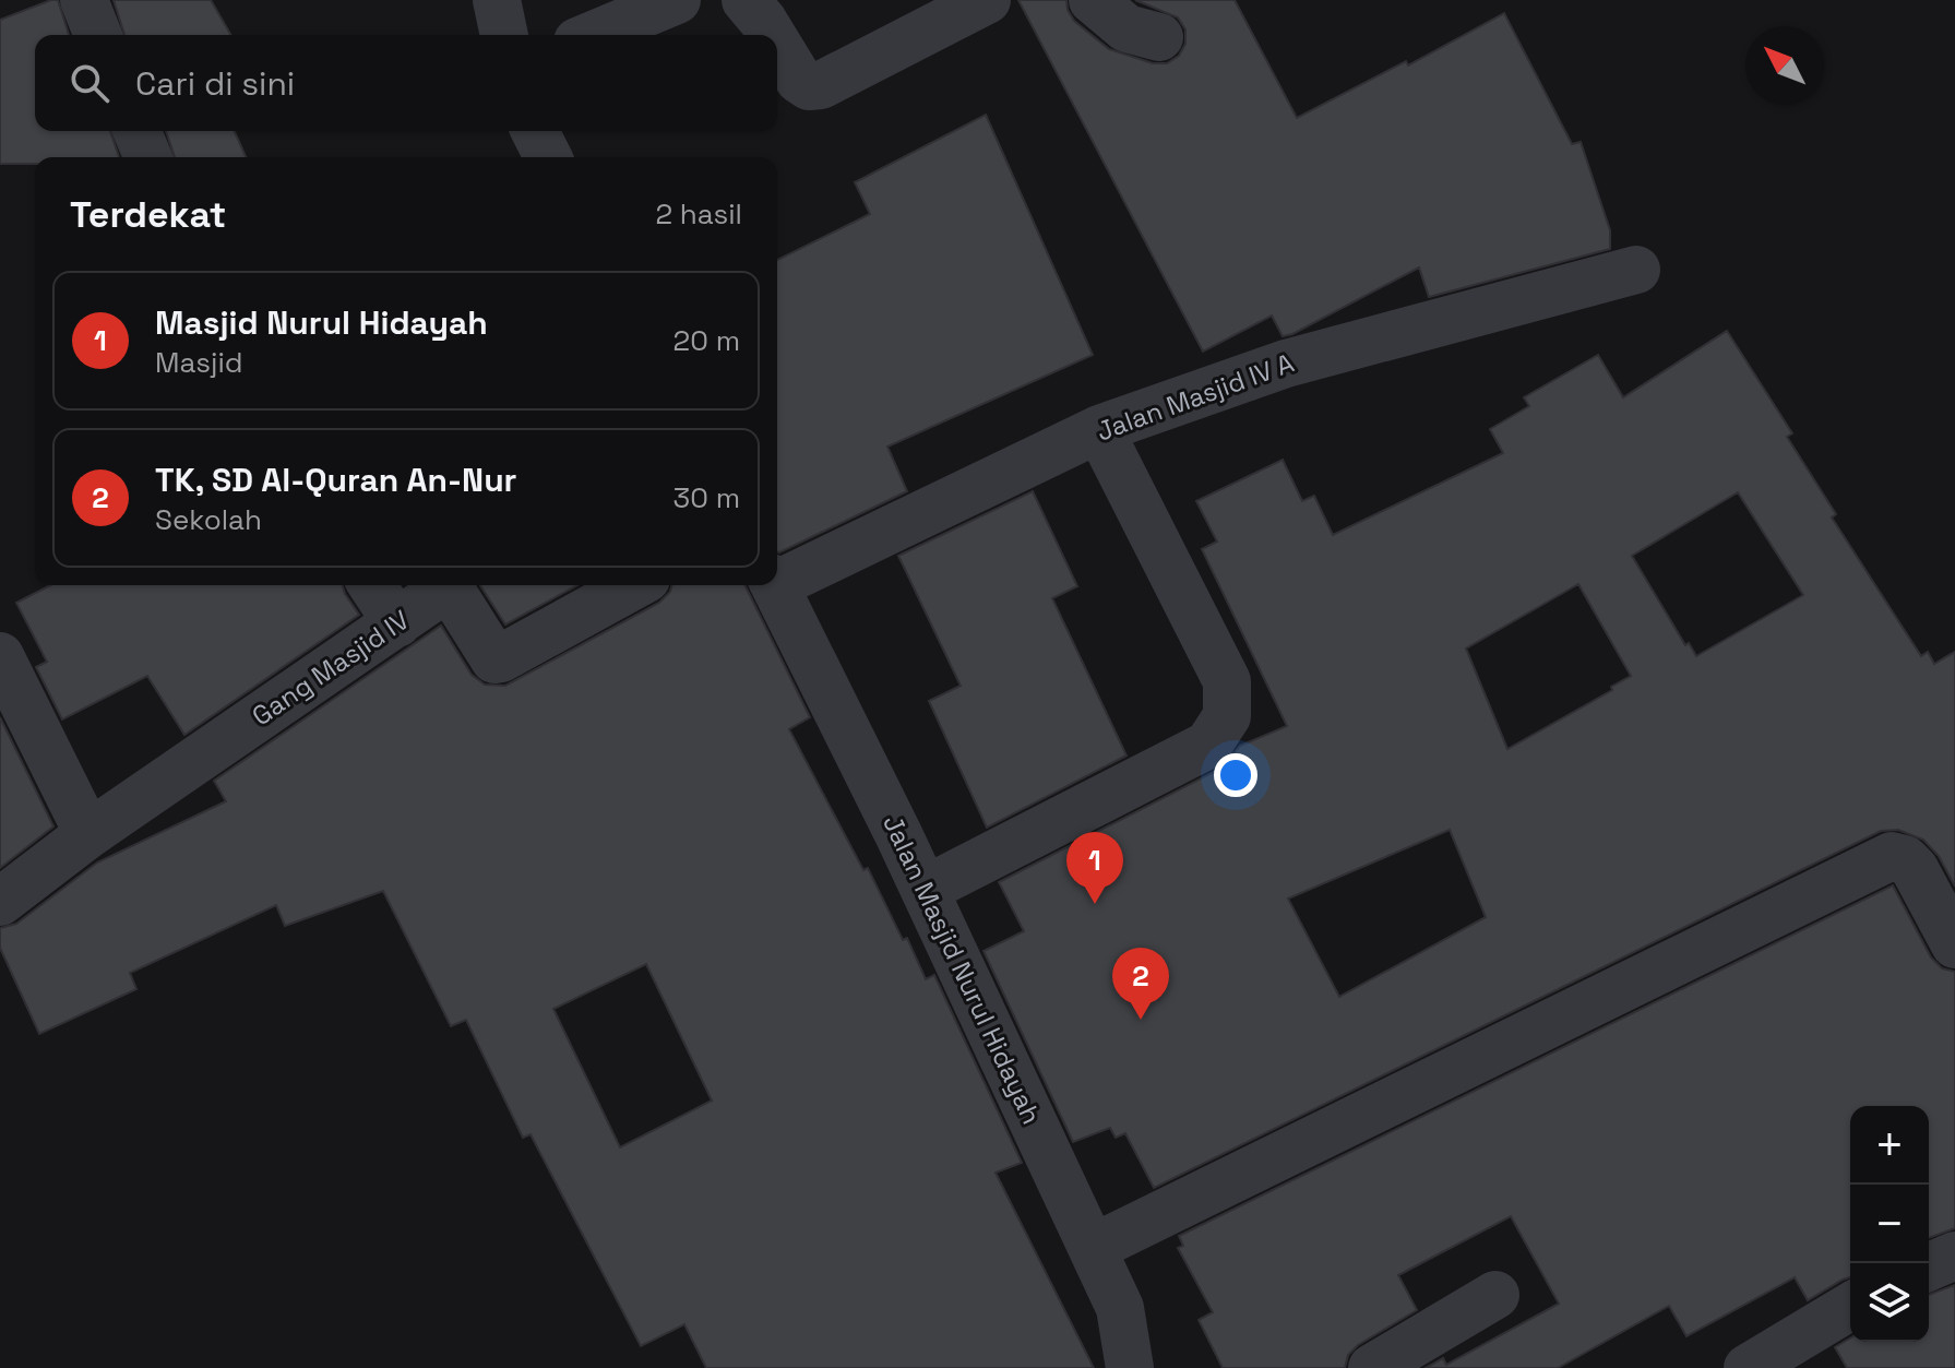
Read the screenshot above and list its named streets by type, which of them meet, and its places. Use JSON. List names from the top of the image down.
{
  "streets": {
    "street": ["Jalan Masjid IV A", "Gang Masjid IV", "Jalan Masjid Nurul Hidayah"]
  },
  "north": "top left",
  "page": {
    "search": "Cari di sini",
    "heading": ["Terdekat", "2 hasil"],
    "list": [
      {
        "mark": "1",
        "name": "Masjid Nurul Hidayah",
        "note": "Masjid",
        "value": "20 m"
      },
      {
        "mark": "2",
        "name": "TK, SD Al-Quran An-Nur",
        "note": "Sekolah",
        "value": "30 m"
      }
    ],
    "pins": ["1", "2"],
    "map_buttons": ["+", "−"]
  }
}
